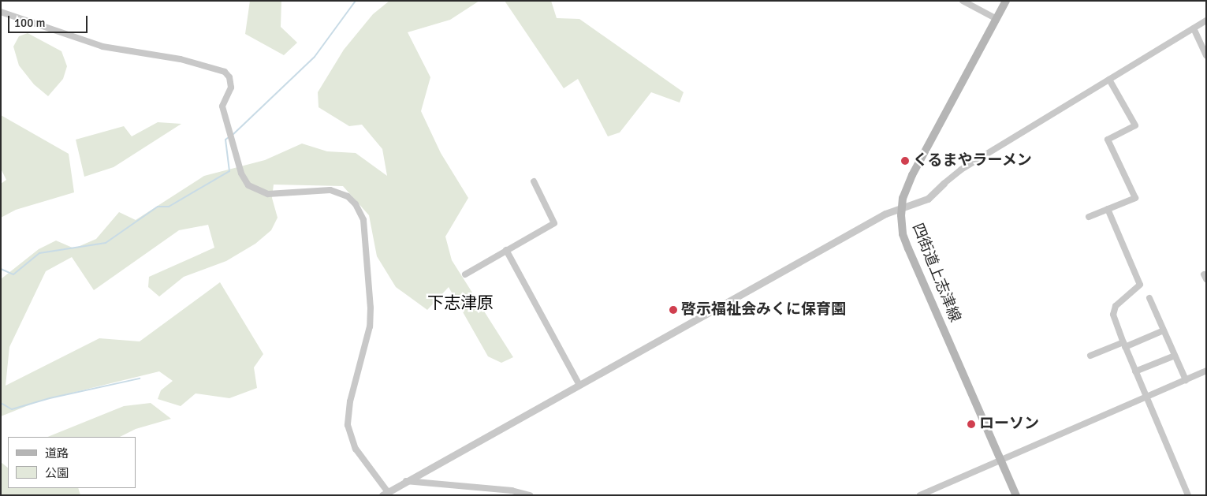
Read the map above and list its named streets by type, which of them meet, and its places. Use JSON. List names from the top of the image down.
{
  "streets": {
    "main road": ["四街道上志津線"]
  },
  "districts": ["下志津原"],
  "places": ["くるまやラーメン", "啓示福祉会みくに保育園", "ローソン"],
  "legend": ["道路", "公園"],
  "scale_bar": "100 m"
}
